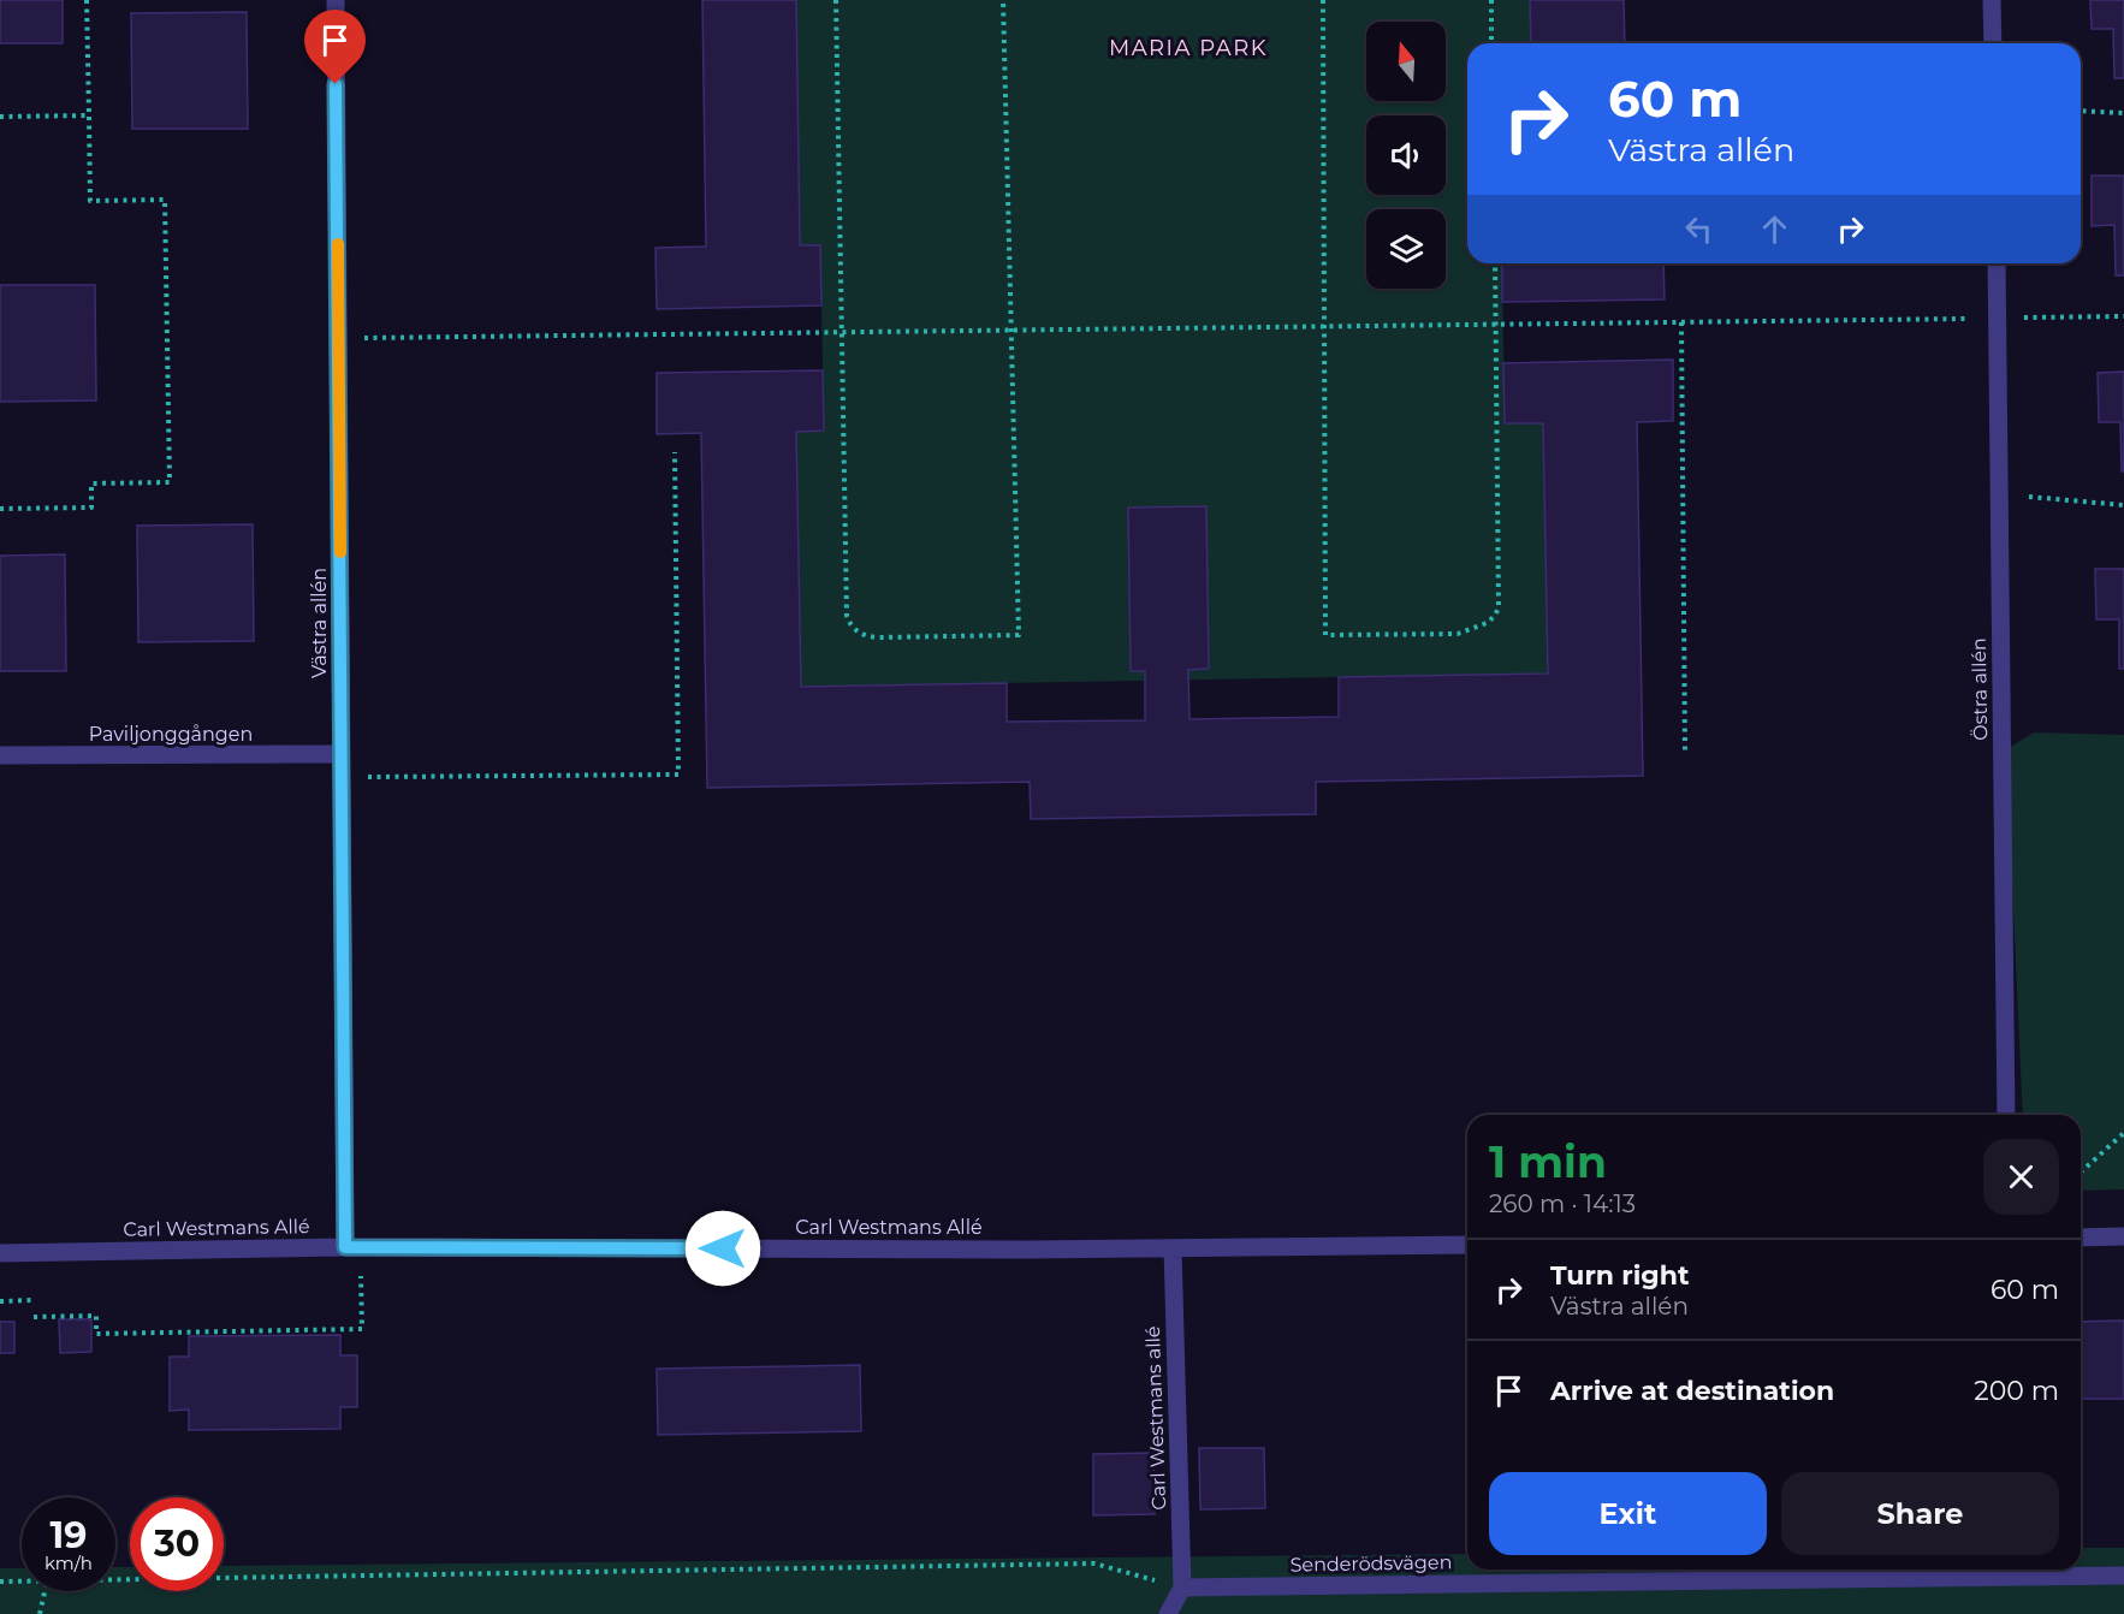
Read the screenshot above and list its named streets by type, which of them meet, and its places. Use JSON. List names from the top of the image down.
{
  "streets": {
    "street": [
      "Västra allén",
      "Östra allén",
      "Paviljonggången",
      "Carl Westmans Allé",
      "Carl Westmans allé",
      "Senderödsvägen"
    ]
  },
  "crossings": [
    ["Västra allén", "Paviljonggången"],
    ["Västra allén", "Carl Westmans Allé"],
    ["Carl Westmans Allé", "Carl Westmans allé"],
    ["Carl Westmans allé", "Senderödsvägen"]
  ],
  "districts": ["MARIA PARK"],
  "north": "top",
  "page": {
    "turn": ["60 m", "Västra allén"],
    "heading": ["1 min", "260 m · 14:13"],
    "list": [
      {
        "name": "Turn right",
        "note": "Västra allén",
        "value": "60 m"
      },
      {
        "name": "Arrive at destination",
        "value": "200 m"
      }
    ],
    "buttons": ["Exit", "Share"],
    "speed": "19 km/h",
    "limit": "30"
  }
}
